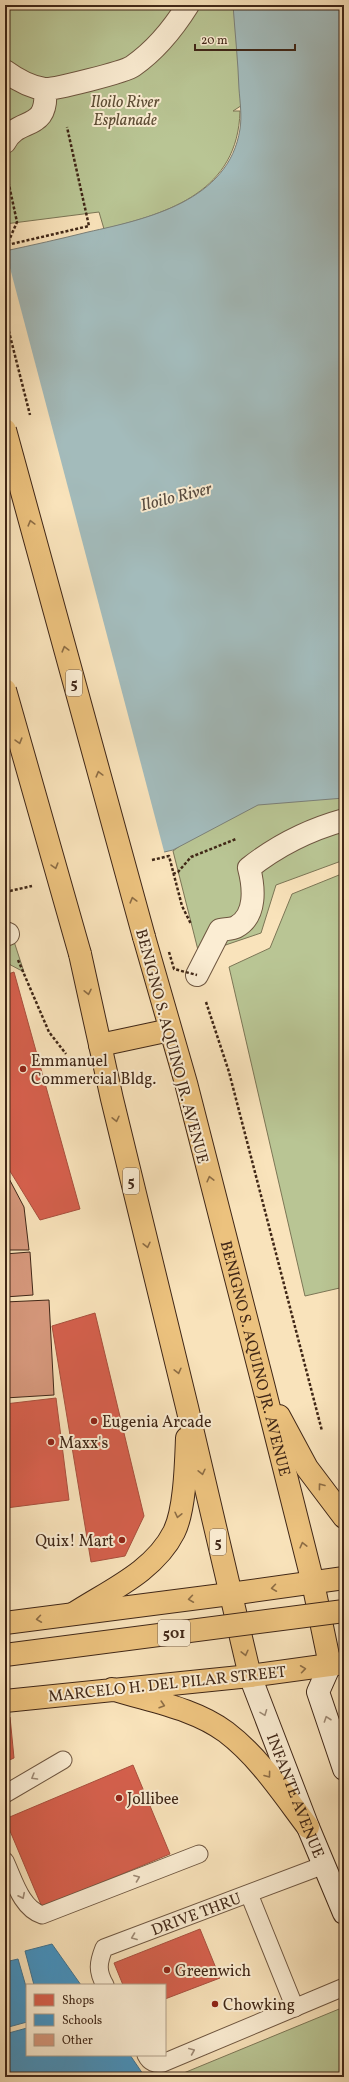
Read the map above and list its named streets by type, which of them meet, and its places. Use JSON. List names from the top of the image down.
{
  "streets": {
    "main road": [
      "5",
      "BENIGNO S. AQUINO JR. AVENUE",
      "501",
      "MARCELO H. DEL PILAR STREET"
    ],
    "street": ["INFANTE AVENUE"],
    "lane": ["DRIVE THRU"]
  },
  "crossings": [
    ["5", "MARCELO H. DEL PILAR STREET"],
    ["5", "INFANTE AVENUE"],
    ["BENIGNO S. AQUINO JR. AVENUE", "MARCELO H. DEL PILAR STREET"],
    ["MARCELO H. DEL PILAR STREET", "INFANTE AVENUE"],
    ["INFANTE AVENUE", "DRIVE THRU"]
  ],
  "one_way": ["INFANTE AVENUE"],
  "water": ["Iloilo River"],
  "parks": ["Iloilo River Esplanade"],
  "places": [
    "Emmanuel Commercial Bldg.",
    "Eugenia Arcade",
    "Maxx's",
    "Quix! Mart",
    "Jollibee",
    "Greenwich",
    "Chowking"
  ],
  "legend": ["Shops", "Schools", "Other"],
  "scale_bar": "20 m"
}
